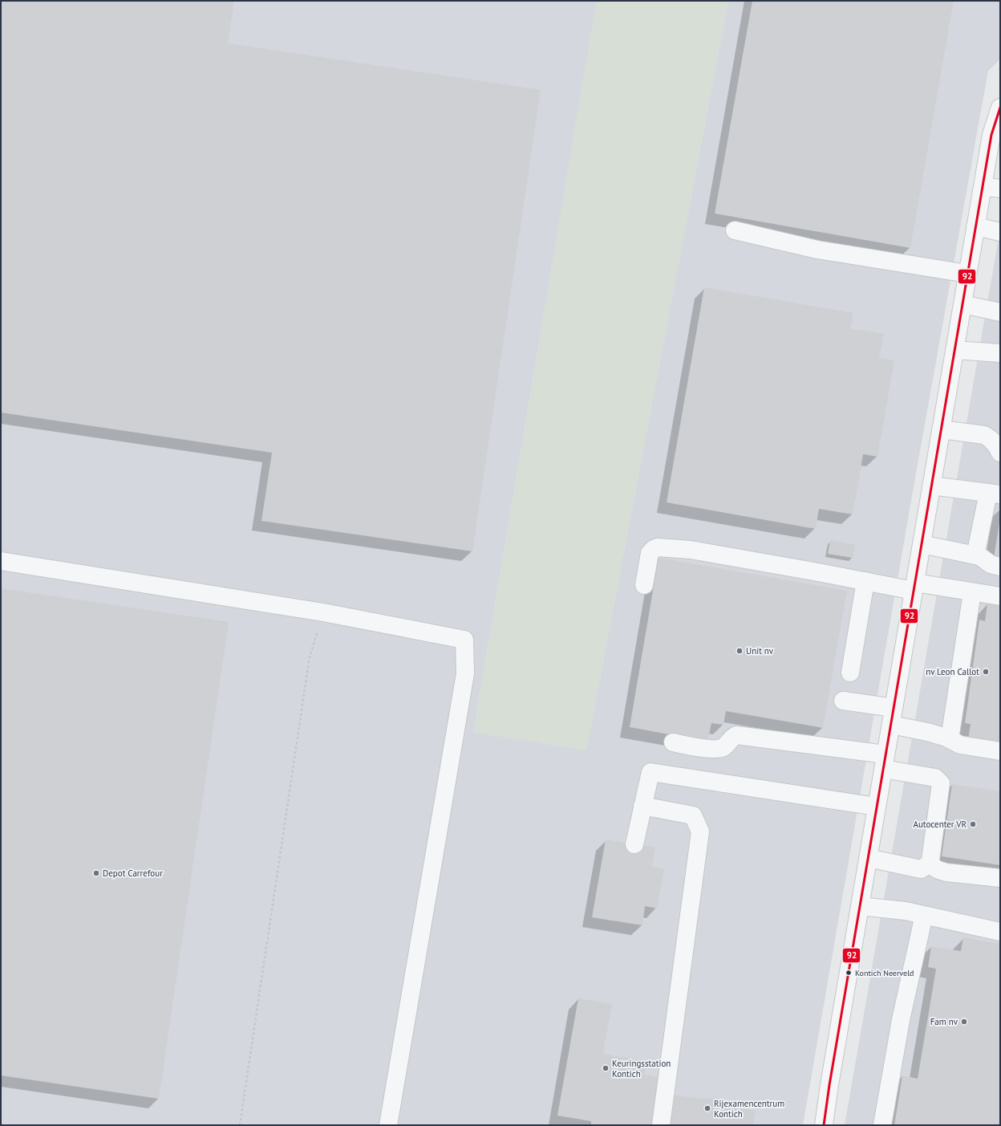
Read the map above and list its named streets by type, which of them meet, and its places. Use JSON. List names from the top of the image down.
{
  "places": [
    "Unit nv",
    "nv Leon Callot",
    "Autocenter VR",
    "Depot Carrefour",
    "Kontich Neerveld",
    "Fam nv",
    "Keuringsstation Kontich",
    "Rijexamencentrum Kontich"
  ],
  "lines": ["transit line 92"]
}
